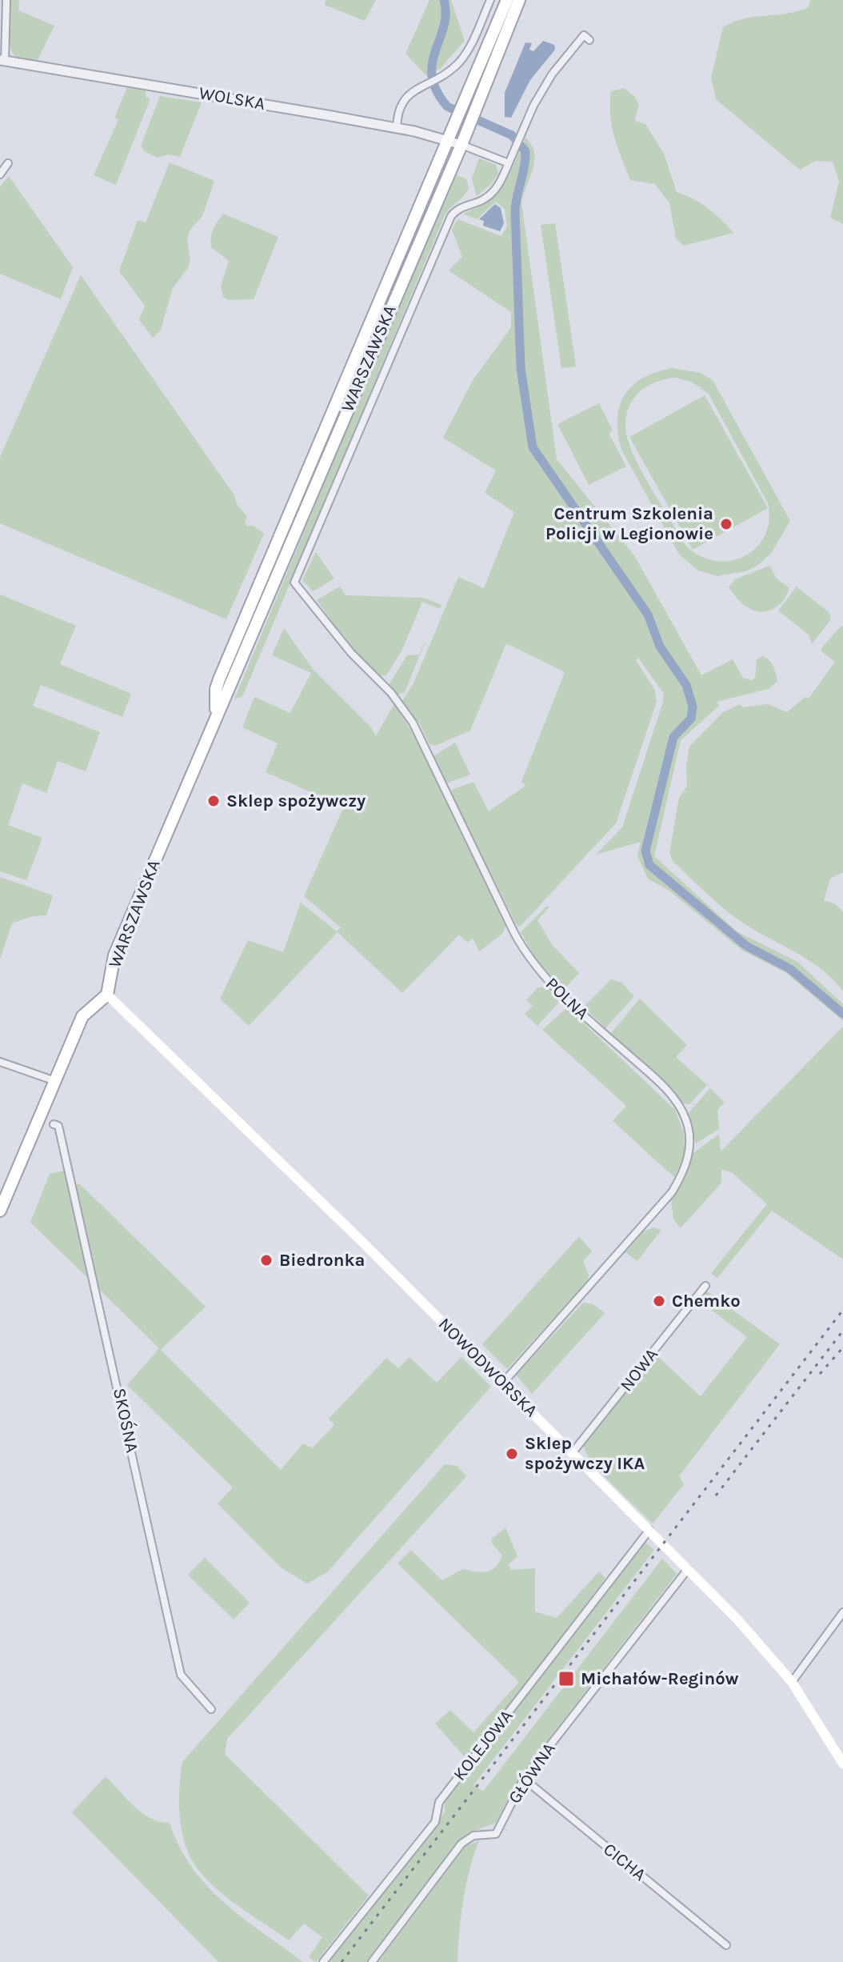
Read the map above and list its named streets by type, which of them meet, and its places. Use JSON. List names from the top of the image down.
{
  "streets": {
    "main road": ["WARSZAWSKA", "NOWODWORSKA"],
    "street": [
      "WOLSKA",
      "POLNA",
      "NOWA",
      "SKOŚNA",
      "KOLEJOWA",
      "GŁÓWNA",
      "CICHA"
    ]
  },
  "crossings": [
    ["WOLSKA", "WARSZAWSKA"],
    ["WARSZAWSKA", "NOWODWORSKA"],
    ["POLNA", "NOWODWORSKA"],
    ["NOWODWORSKA", "NOWA"],
    ["NOWODWORSKA", "KOLEJOWA"],
    ["NOWODWORSKA", "GŁÓWNA"],
    ["GŁÓWNA", "CICHA"]
  ],
  "places": {
    "other": [
      "Centrum Szkolenia Policji w Legionowie",
      "Sklep spożywczy",
      "Biedronka",
      "Chemko",
      "Sklep spożywczy IKA"
    ],
    "transit": ["Michałów-Reginów"]
  }
}
